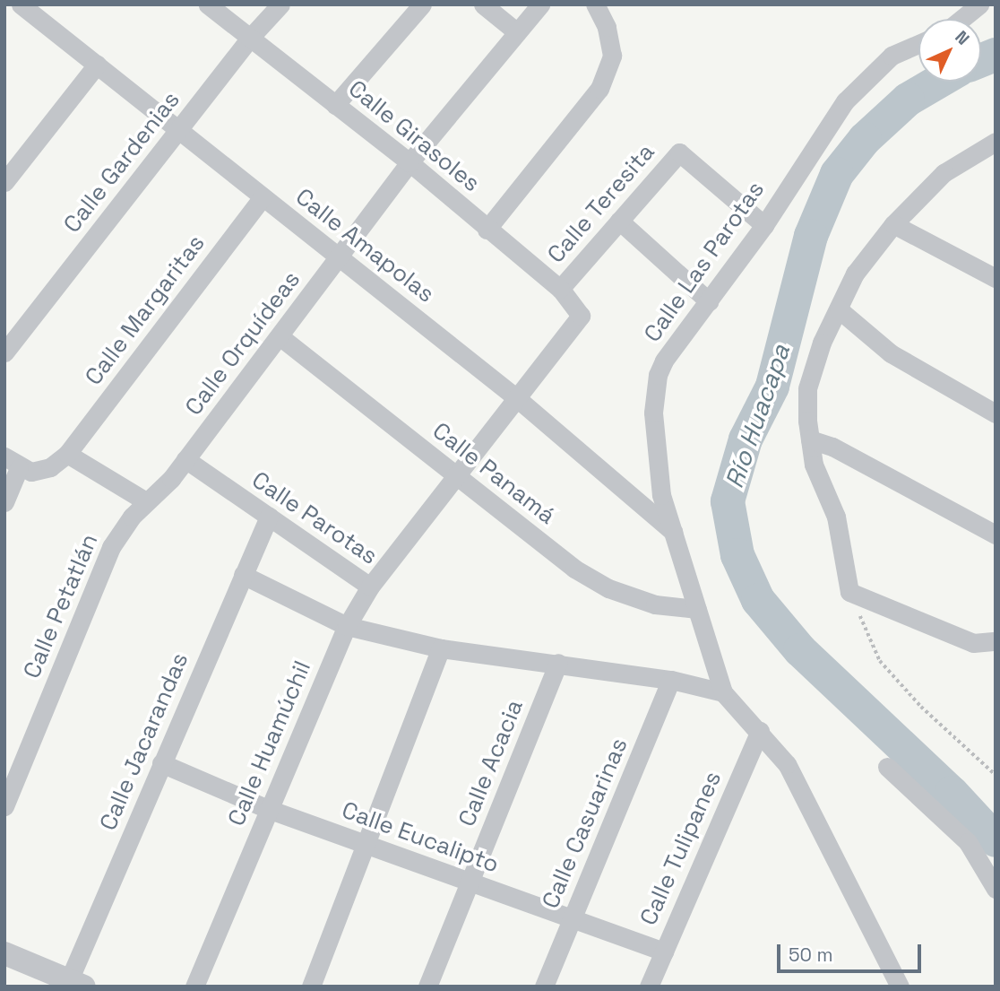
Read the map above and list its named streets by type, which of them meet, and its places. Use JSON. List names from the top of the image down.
{
  "streets": {
    "street": [
      "Calle Girasoles",
      "Calle Gardenias",
      "Calle Teresita",
      "Calle Amapolas",
      "Calle Las Parotas",
      "Calle Margaritas",
      "Calle Orquídeas",
      "Calle Panamá",
      "Calle Parotas",
      "Calle Petatlán",
      "Calle Jacarandas",
      "Calle Huamúchil",
      "Calle Acacia",
      "Calle Casuarinas",
      "Calle Eucalipto",
      "Calle Tulipanes"
    ]
  },
  "crossings": [
    ["Calle Girasoles", "Calle Gardenias"],
    ["Calle Girasoles", "Calle Teresita"],
    ["Calle Girasoles", "Calle Amapolas"],
    ["Calle Girasoles", "Calle Orquídeas"],
    ["Calle Gardenias", "Calle Amapolas"],
    ["Calle Teresita", "Calle Las Parotas"],
    ["Calle Amapolas", "Calle Las Parotas"],
    ["Calle Amapolas", "Calle Margaritas"],
    ["Calle Amapolas", "Calle Orquídeas"],
    ["Calle Orquídeas", "Calle Panamá"],
    ["Calle Orquídeas", "Calle Parotas"],
    ["Calle Parotas", "Calle Jacarandas"],
    ["Calle Parotas", "Calle Huamúchil"],
    ["Calle Jacarandas", "Calle Eucalipto"],
    ["Calle Huamúchil", "Calle Eucalipto"],
    ["Calle Acacia", "Calle Eucalipto"],
    ["Calle Casuarinas", "Calle Eucalipto"],
    ["Calle Eucalipto", "Calle Tulipanes"]
  ],
  "water": ["Río Huacapa"],
  "scale_bar": "50 m",
  "north": "top right"
}
